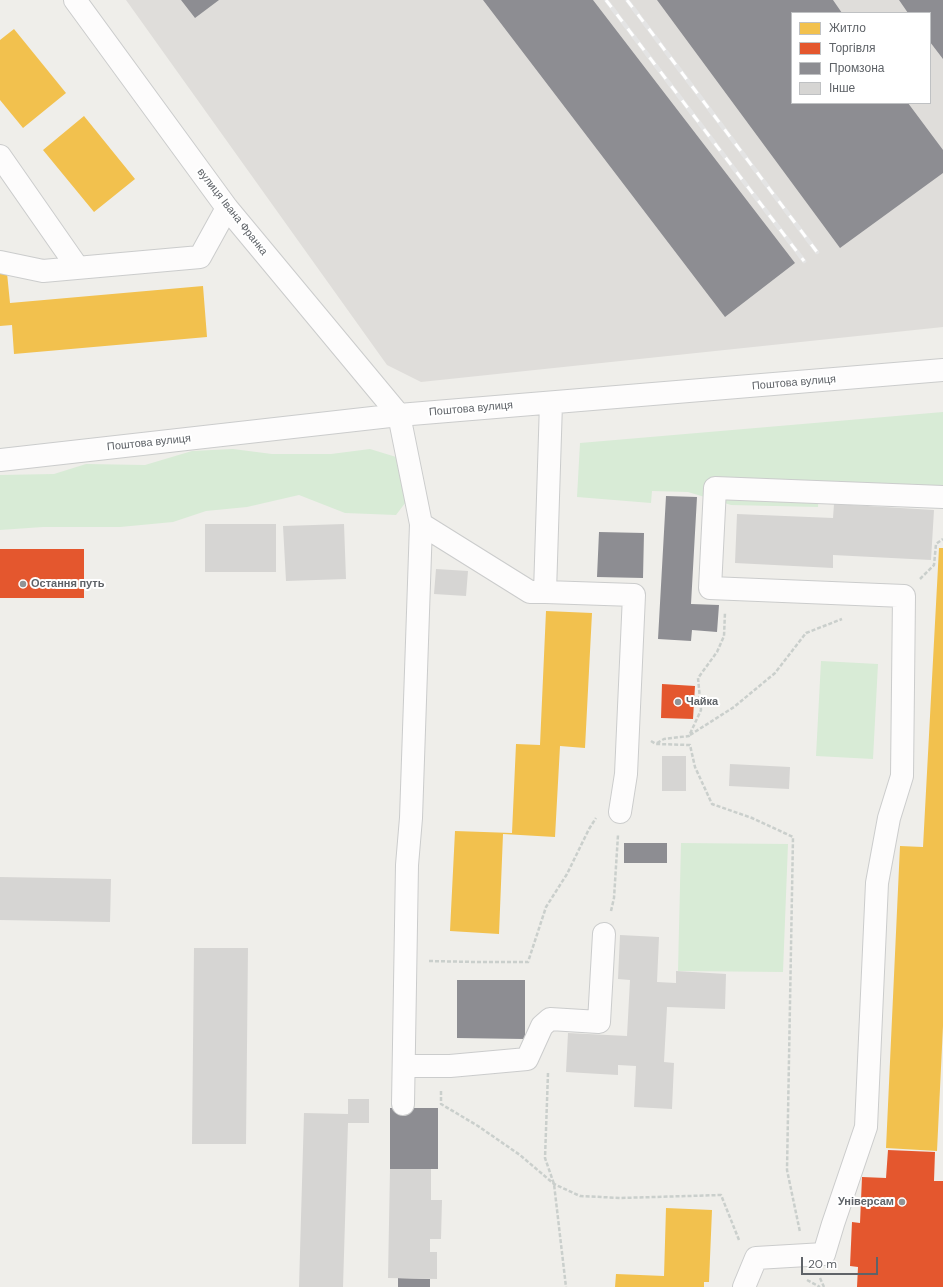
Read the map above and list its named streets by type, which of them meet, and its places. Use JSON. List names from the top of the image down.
{
  "streets": {
    "street": ["вулиця Івана Франка", "Поштова вулиця"]
  },
  "crossings": [
    ["вулиця Івана Франка", "Поштова вулиця"]
  ],
  "places": ["Остання путь", "Чайка", "Універсам"],
  "legend": [
    "Житло",
    "Торгівля",
    "Промзона",
    "Інше"
  ],
  "scale_bar": "20 m"
}
